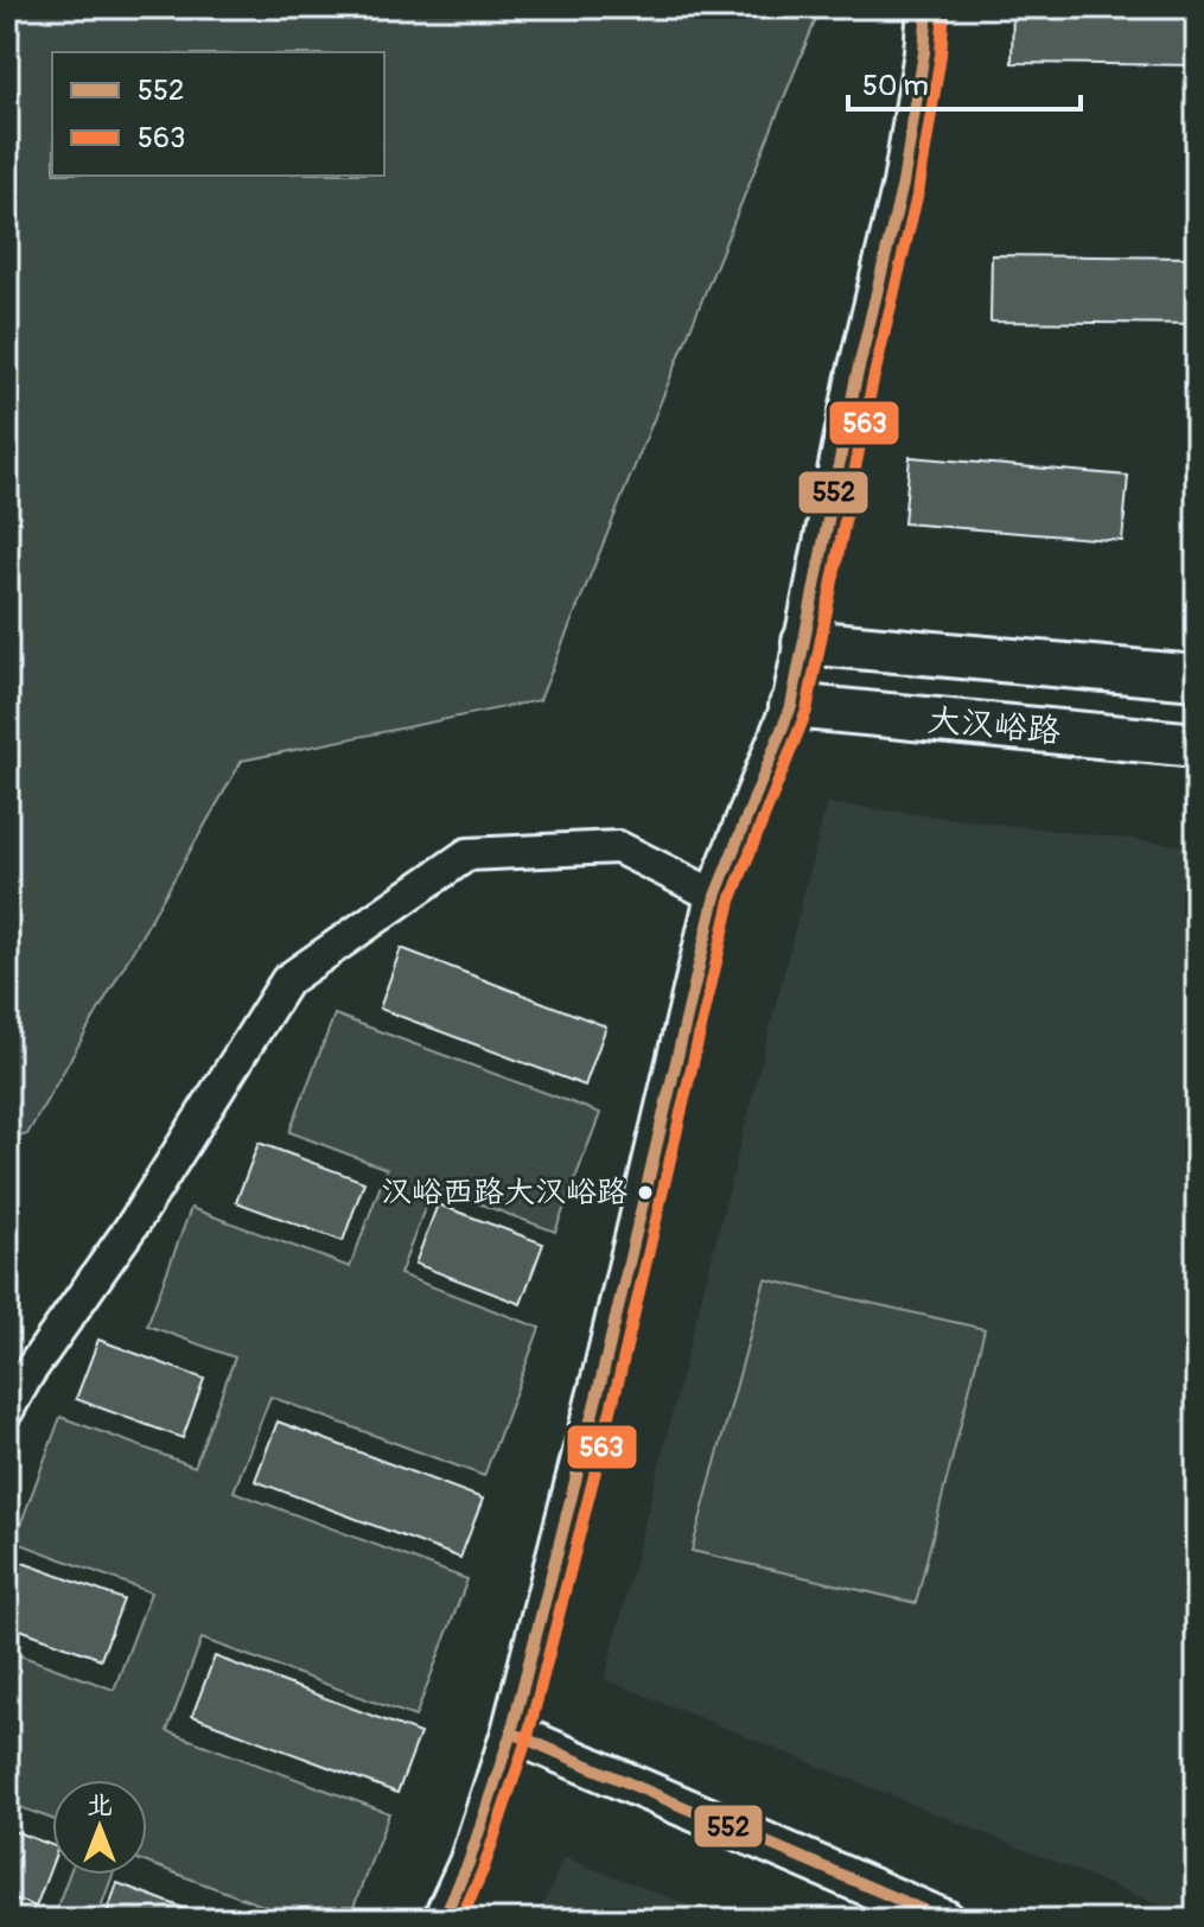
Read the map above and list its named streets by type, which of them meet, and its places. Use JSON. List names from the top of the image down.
{
  "streets": {
    "main road": ["大汉峪路"]
  },
  "places": ["汉峪西路大汉峪路"],
  "lines": ["transit line 552", "transit line 563"],
  "legend": ["552", "563"],
  "scale_bar": "50 m",
  "north": "top"
}
